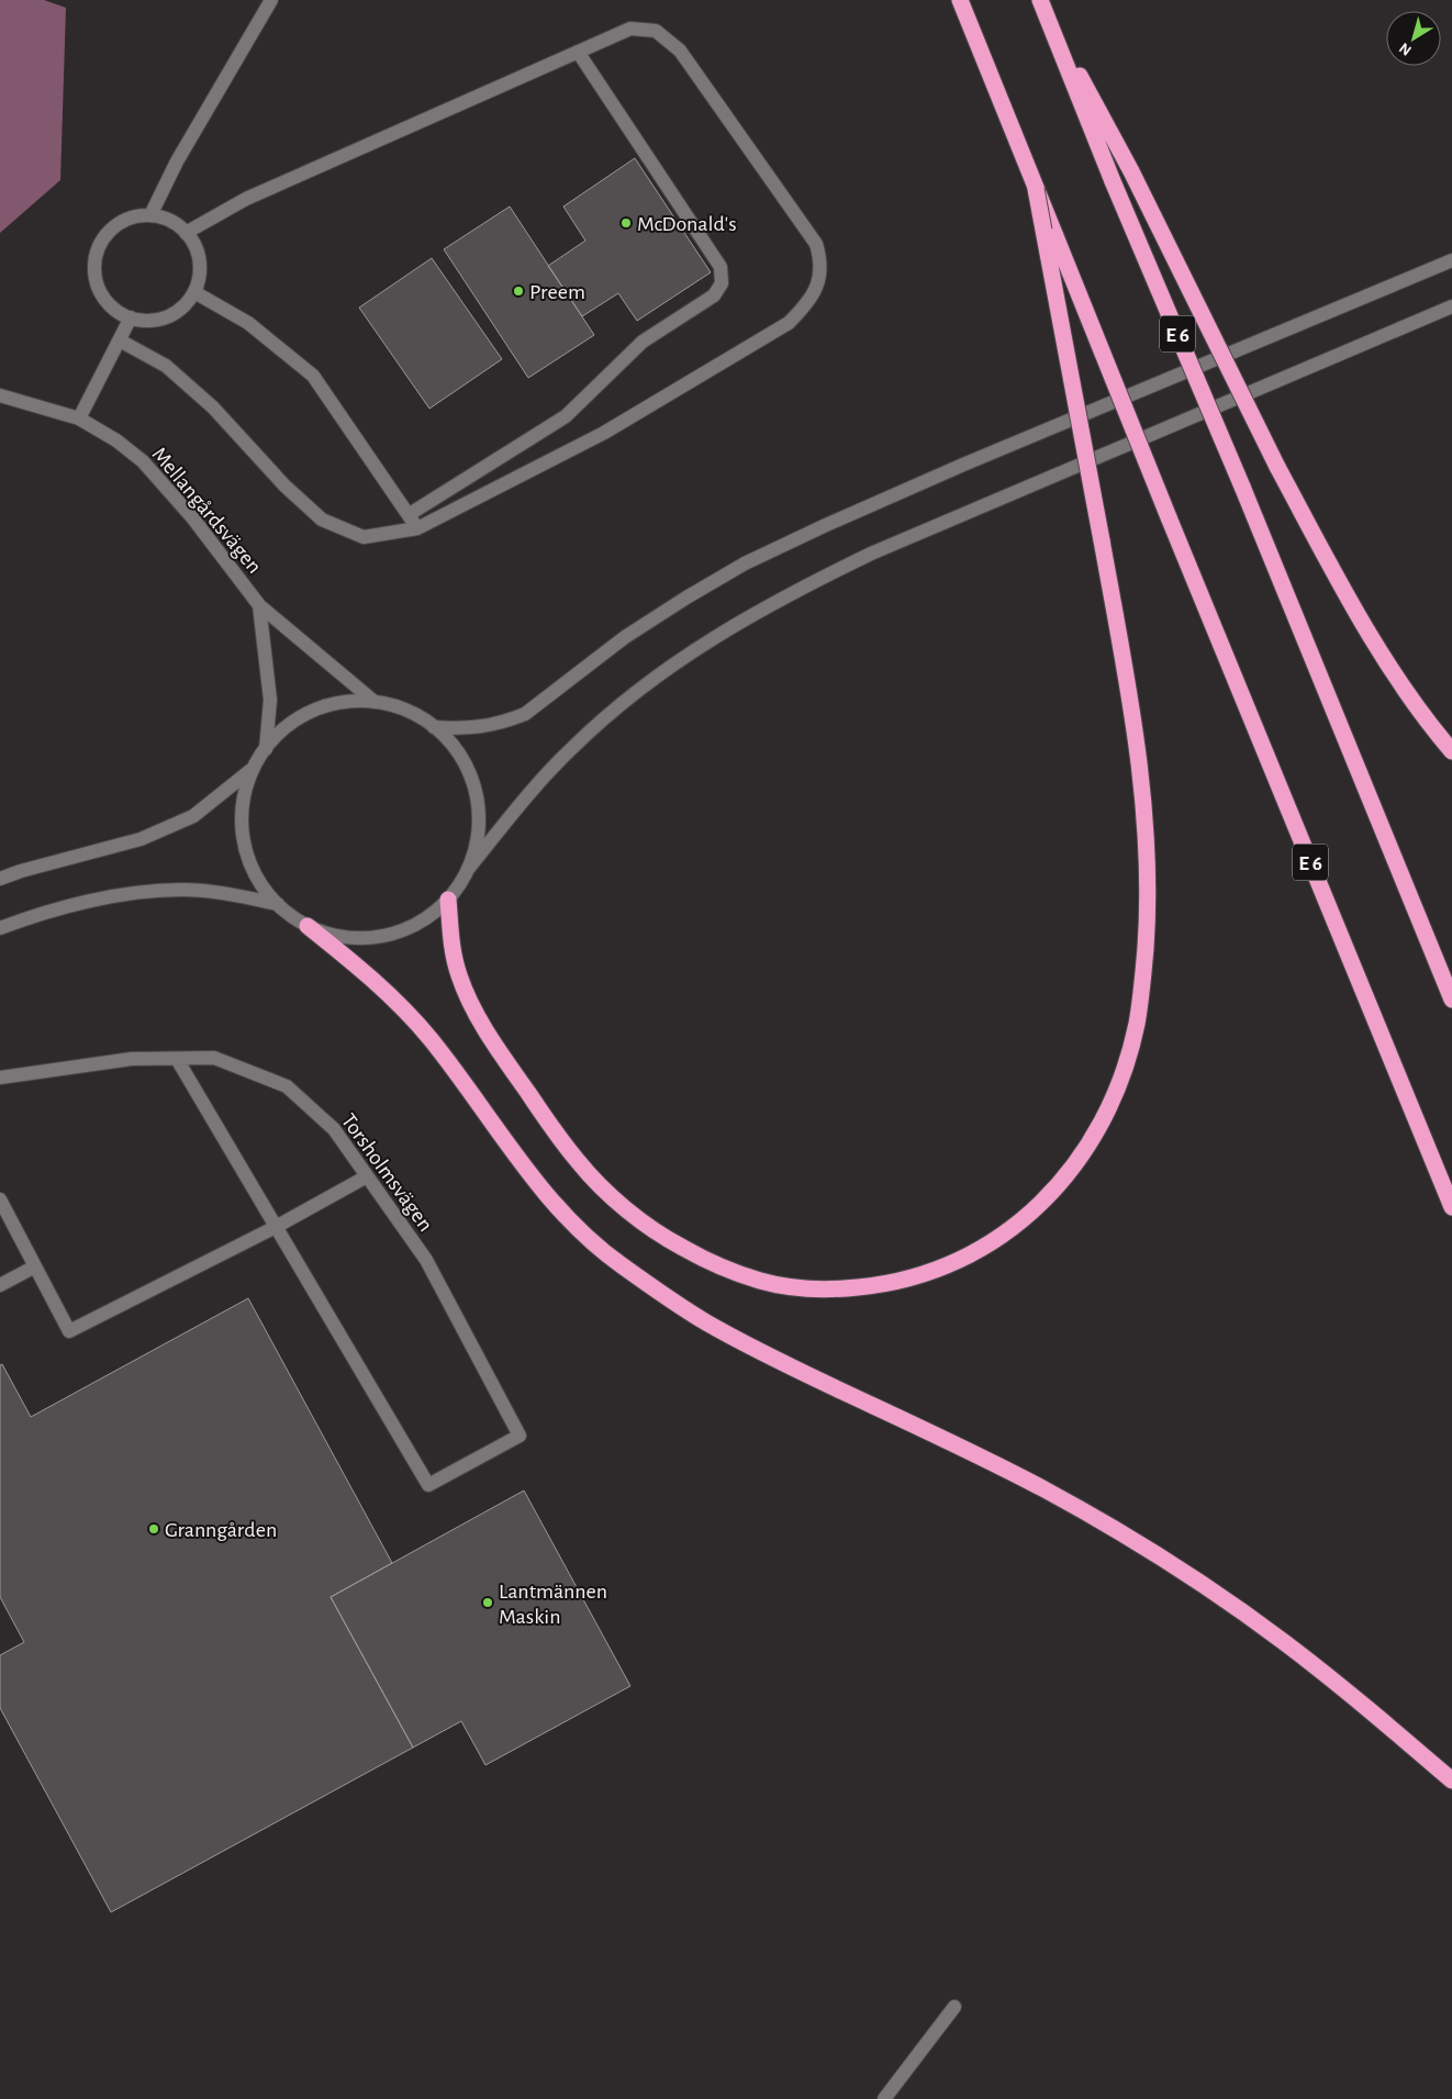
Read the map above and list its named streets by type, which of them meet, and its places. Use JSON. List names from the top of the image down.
{
  "streets": {
    "highway": ["E 6"],
    "main road": ["Mellangårdsvägen", "Torsholmsvägen"]
  },
  "places": [
    "McDonald's",
    "Preem",
    "Granngården",
    "Lantmännen Maskin"
  ],
  "north": "bottom left"
}
